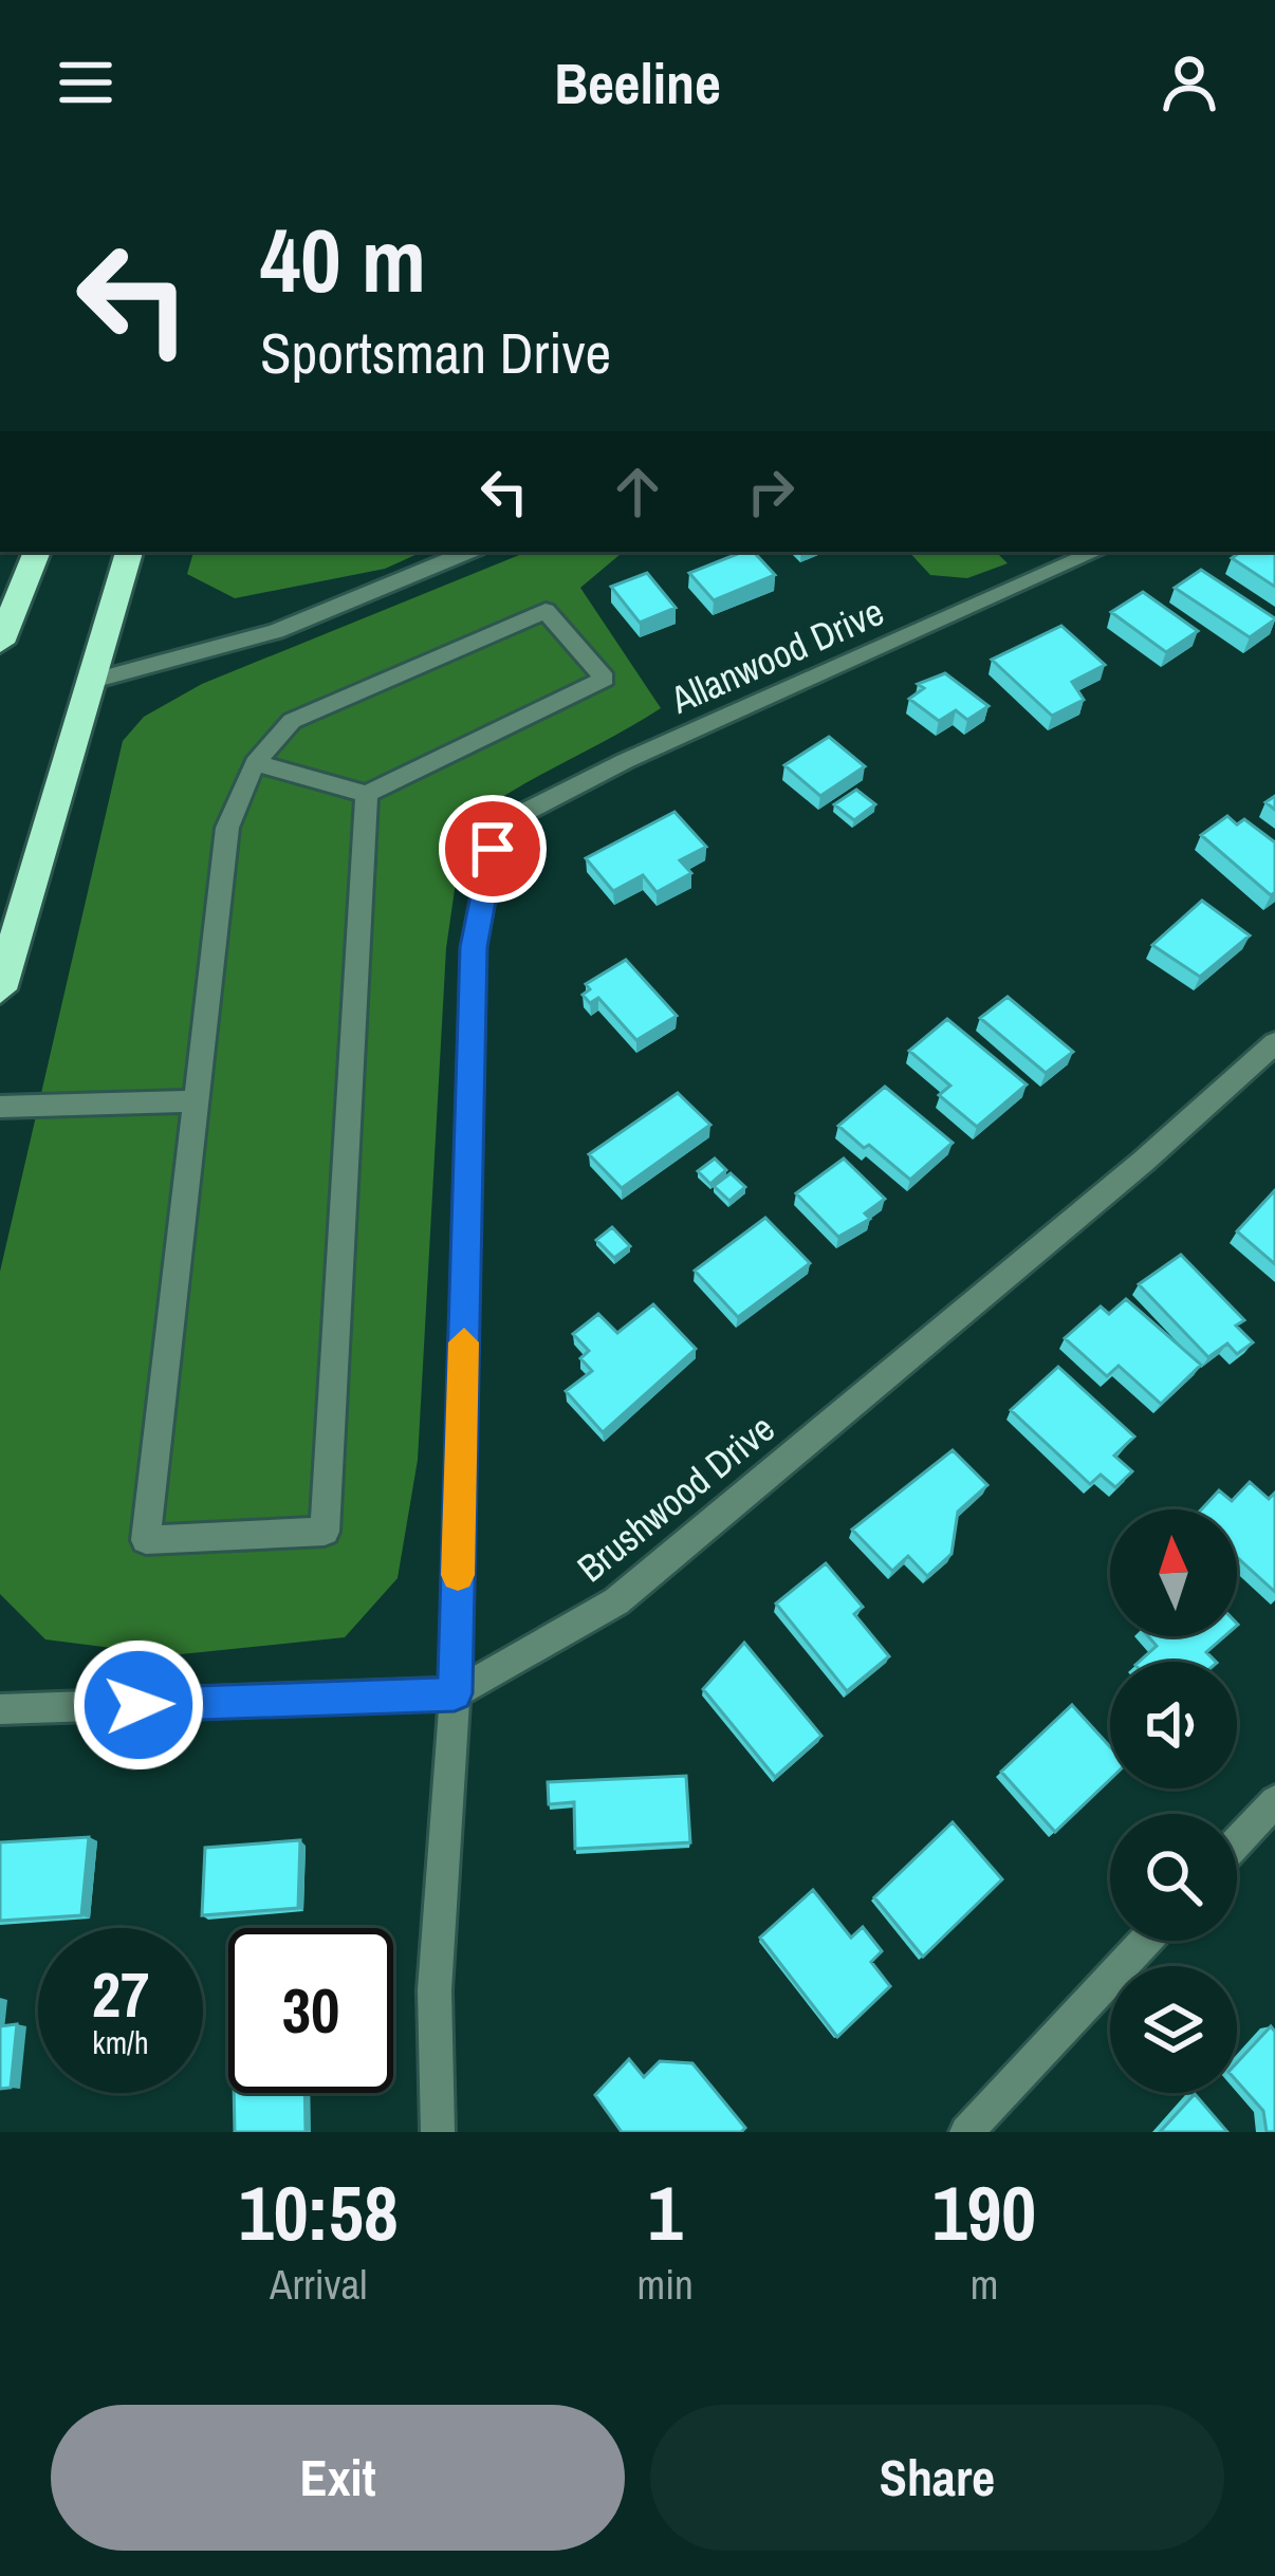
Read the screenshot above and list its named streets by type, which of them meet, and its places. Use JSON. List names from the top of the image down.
{
  "streets": {
    "street": ["Allanwood Drive", "Brushwood Drive"]
  },
  "crossings": [
    ["Allanwood Drive", "Brushwood Drive"]
  ],
  "north": "top",
  "page": {
    "header": "Beeline",
    "turn": ["40 m", "Sportsman Drive"],
    "speed": "27 km/h",
    "limit": "30",
    "eta": [
      "10:58",
      "Arrival",
      "1",
      "min",
      "190",
      "m"
    ],
    "buttons": ["Exit", "Share"]
  }
}
